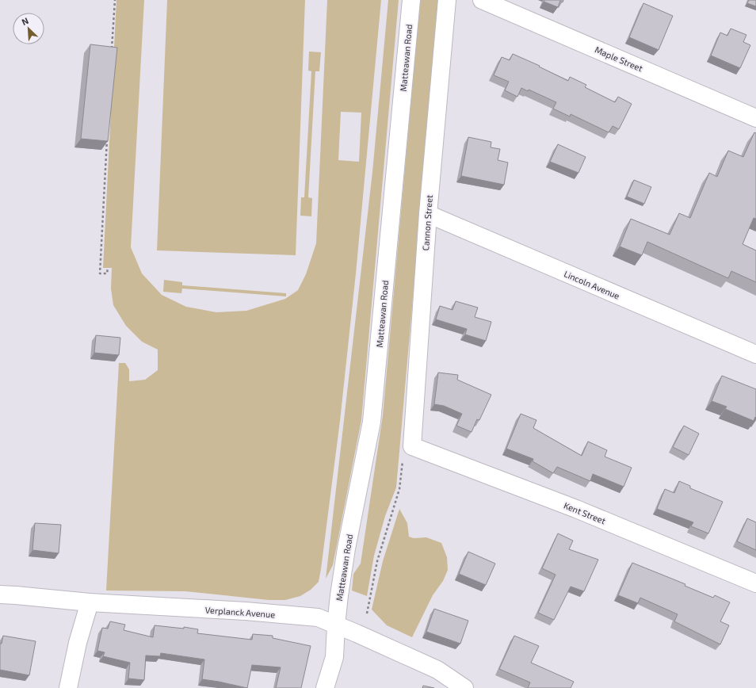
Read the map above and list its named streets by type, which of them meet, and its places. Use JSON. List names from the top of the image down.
{
  "streets": {
    "street": [
      "Matteawan Road",
      "Maple Street",
      "Cannon Street",
      "Lincoln Avenue",
      "Kent Street",
      "Verplanck Avenue"
    ]
  },
  "crossings": [
    ["Matteawan Road", "Verplanck Avenue"],
    ["Cannon Street", "Lincoln Avenue"],
    ["Cannon Street", "Kent Street"]
  ],
  "north": "top left"
}
